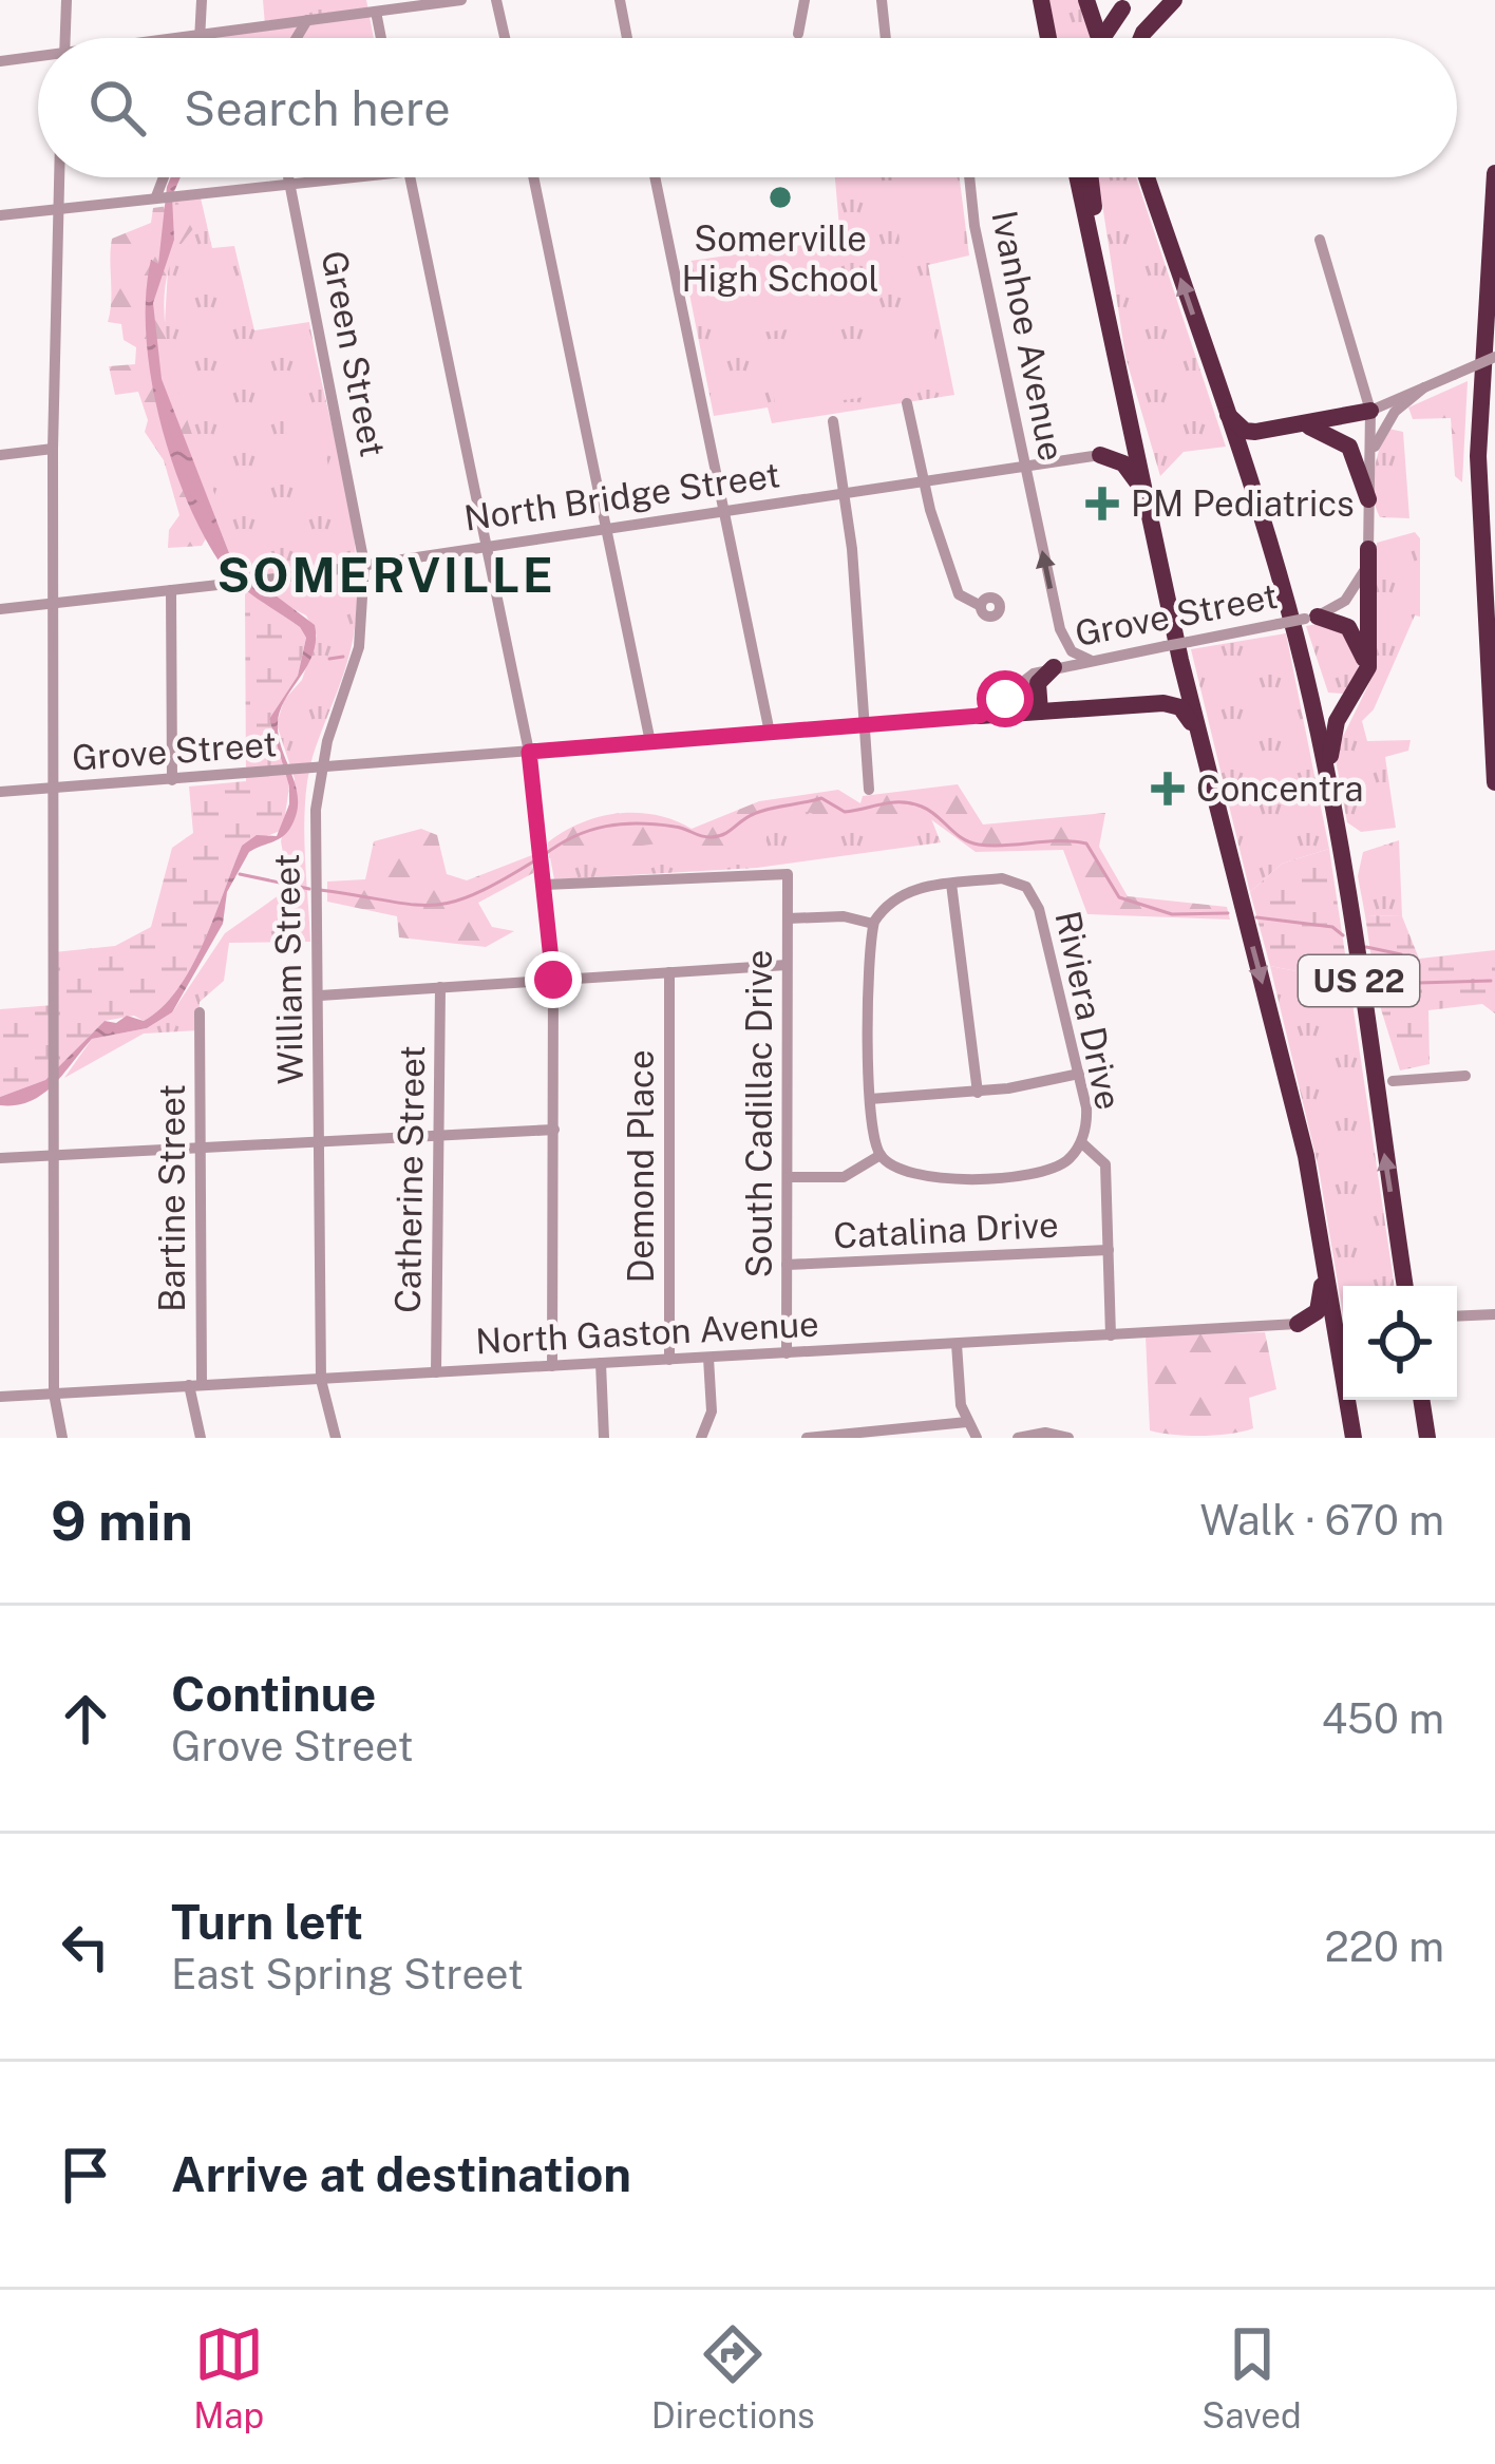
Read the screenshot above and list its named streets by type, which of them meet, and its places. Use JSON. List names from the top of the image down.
{
  "streets": {
    "highway": ["US 22"],
    "street": [
      "Ivanhoe Avenue",
      "Green Street",
      "North Bridge Street",
      "Grove Street",
      "William Street",
      "Riviera Drive",
      "South Cadillac Drive",
      "Demond Place",
      "Catherine Street",
      "Bartine Street",
      "Catalina Drive",
      "North Gaston Avenue"
    ]
  },
  "crossings": [
    ["Ivanhoe Avenue", "North Bridge Street"],
    ["Ivanhoe Avenue", "Grove Street"],
    ["Green Street", "North Bridge Street"],
    ["Green Street", "William Street"],
    ["North Bridge Street", "William Street"],
    ["Grove Street", "William Street"],
    ["Grove Street", "US 22"],
    ["William Street", "North Gaston Avenue"],
    ["South Cadillac Drive", "Catalina Drive"],
    ["South Cadillac Drive", "North Gaston Avenue"],
    ["Demond Place", "North Gaston Avenue"],
    ["Catherine Street", "North Gaston Avenue"],
    ["Bartine Street", "North Gaston Avenue"]
  ],
  "districts": ["SOMERVILLE"],
  "places": {
    "other": ["Somerville High School"],
    "health": ["PM Pediatrics", "Concentra"]
  },
  "page": {
    "search": "Search here",
    "heading": ["9 min", "Walk · 670 m"],
    "list": [
      ["Continue", "Grove Street", "450 m"],
      ["Turn left", "East Spring Street", "220 m"],
      "Arrive at destination"
    ],
    "nav": ["Map", "Directions", "Saved"]
  }
}
